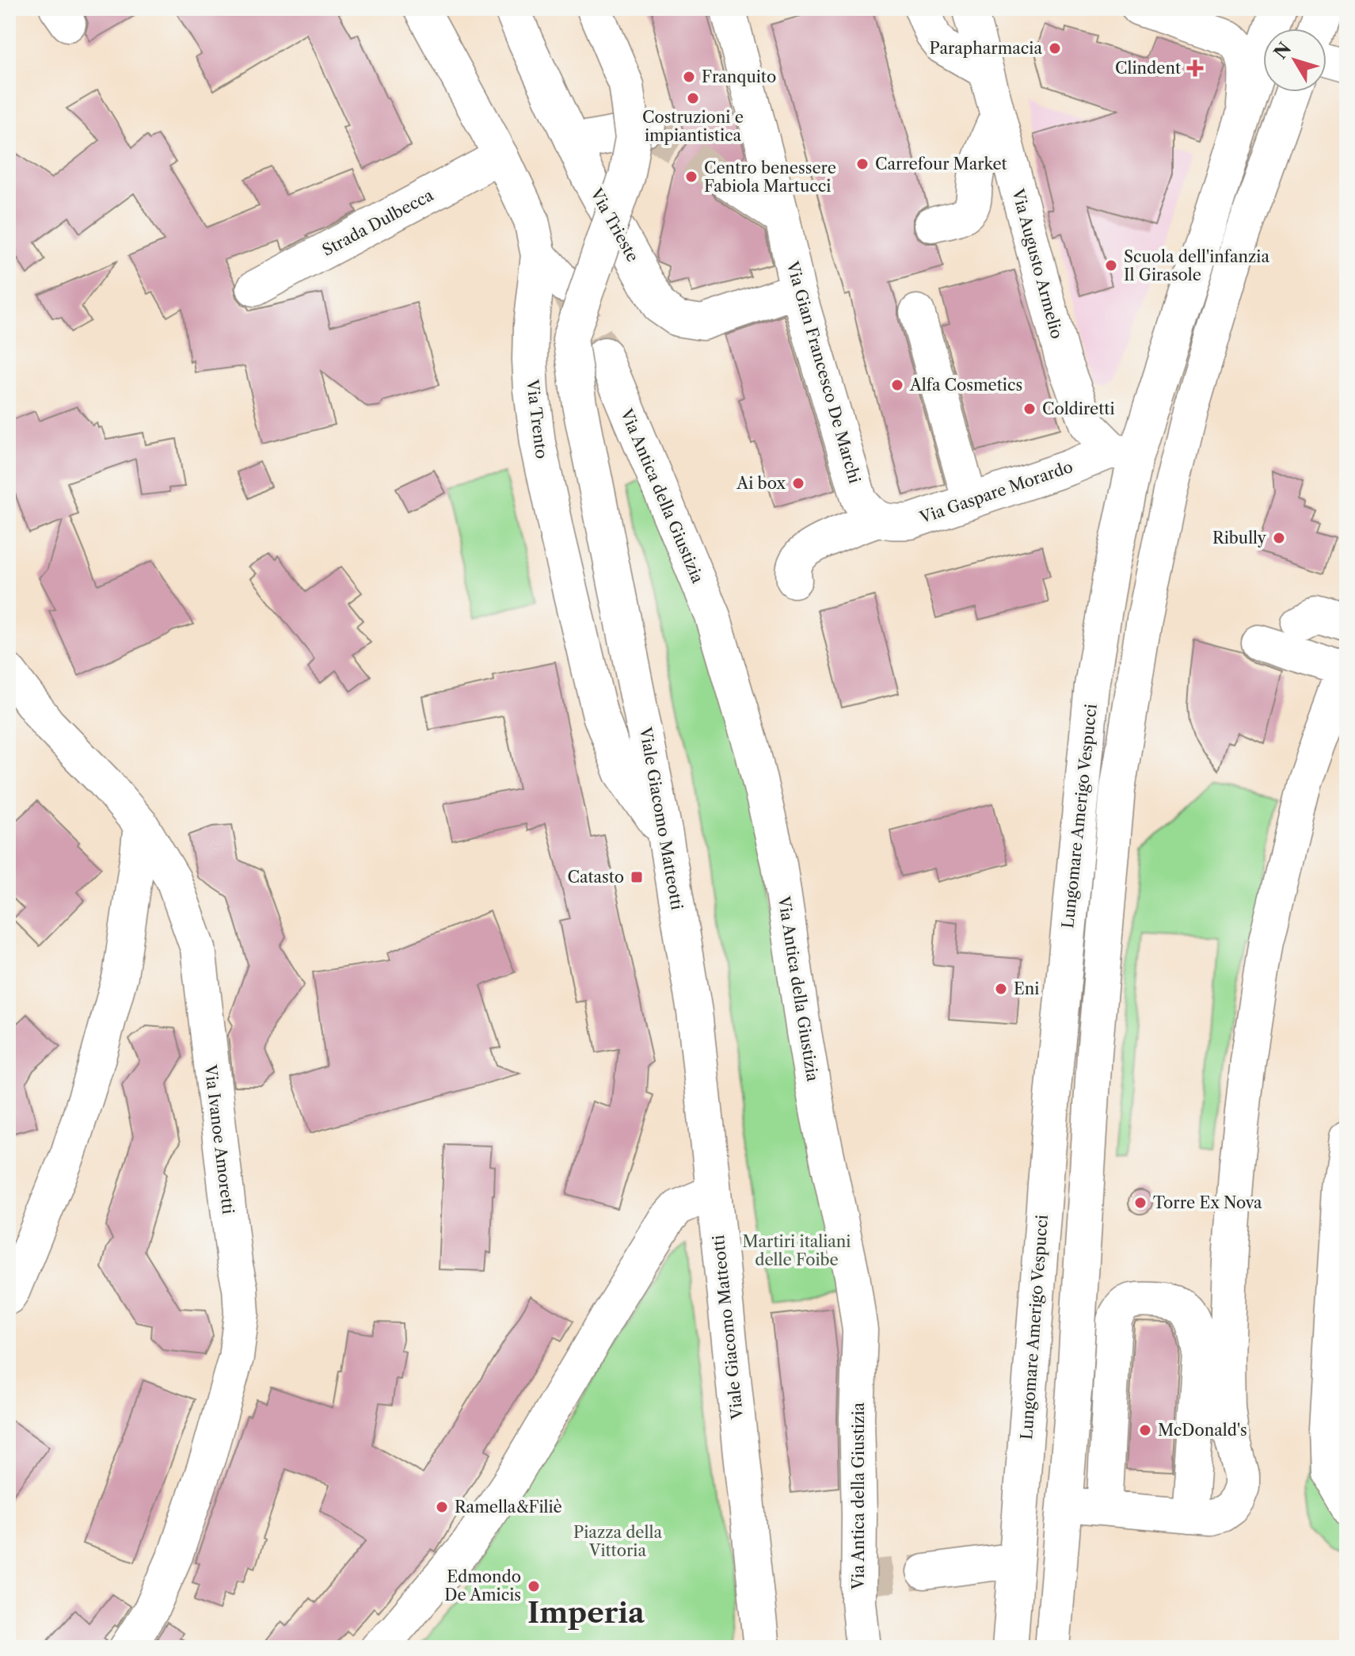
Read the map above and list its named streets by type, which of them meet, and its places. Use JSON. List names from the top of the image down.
{
  "streets": {
    "street": [
      "Strada Dulbecca",
      "Via Trieste",
      "Via Augusto Armelio",
      "Via Gian Francesco De Marchi",
      "Via Trento",
      "Via Gaspare Morardo",
      "Via Antica della Giustizia",
      "Lungomare Amerigo Vespucci",
      "Viale Giacomo Matteotti",
      "Via Ivanoe Amoretti"
    ]
  },
  "crossings": [
    ["Strada Dulbecca", "Via Trento"],
    ["Via Trieste", "Via Gian Francesco De Marchi"],
    ["Via Augusto Armelio", "Via Gaspare Morardo"],
    ["Via Augusto Armelio", "Lungomare Amerigo Vespucci"],
    ["Via Gian Francesco De Marchi", "Via Gaspare Morardo"],
    ["Via Trento", "Viale Giacomo Matteotti"],
    ["Via Gaspare Morardo", "Lungomare Amerigo Vespucci"]
  ],
  "districts": ["Imperia"],
  "parks": ["Martiri italiani delle Foibe", "Piazza della Vittoria"],
  "places": {
    "other": [
      "Parapharmacia",
      "Franquito",
      "Costruzioni e impiantistica",
      "Carrefour Market",
      "Centro benessere Fabiola Martucci",
      "Scuola dell'infanzia Il Girasole",
      "Alfa Cosmetics",
      "Coldiretti",
      "Ai box",
      "Ribully",
      "Eni",
      "Torre Ex Nova",
      "McDonald's",
      "Ramella&Filiè",
      "Edmondo De Amicis"
    ],
    "health": ["Clindent"],
    "transit": ["Catasto"]
  },
  "north": "top left"
}
